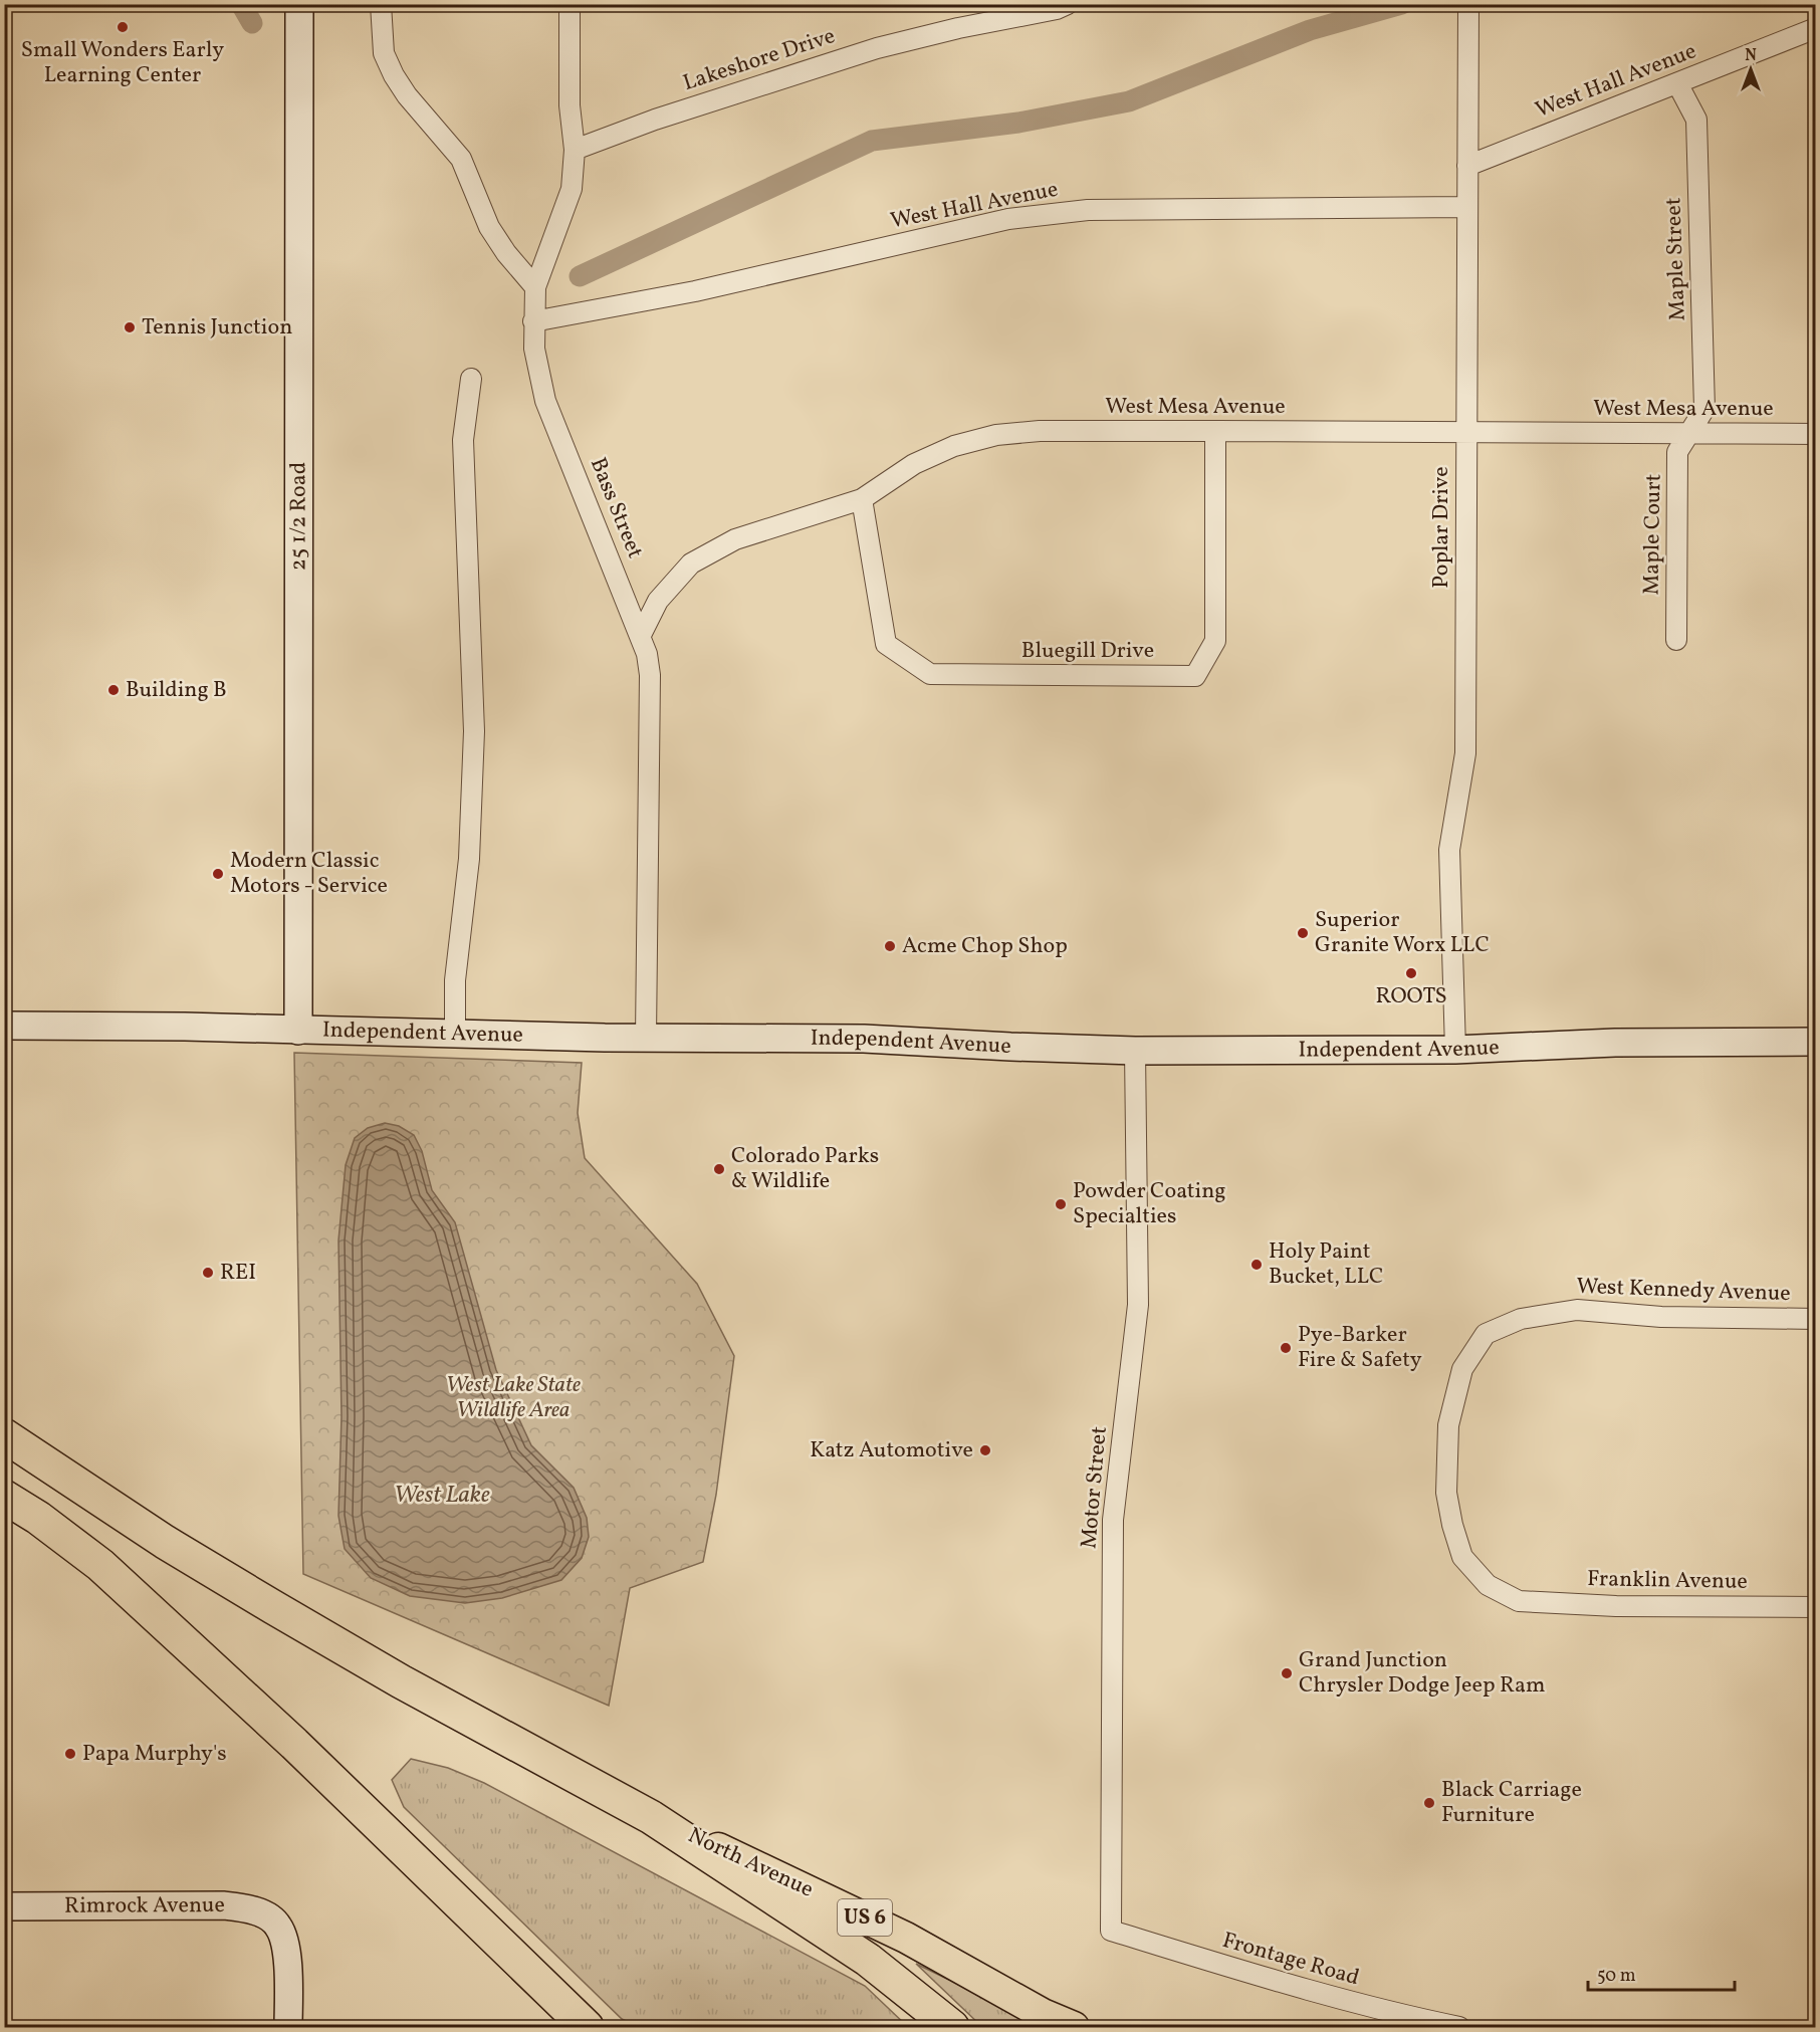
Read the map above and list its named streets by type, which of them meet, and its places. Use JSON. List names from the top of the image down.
{
  "streets": {
    "main road": ["North Avenue", "US 6"],
    "street": [
      "Lakeshore Drive",
      "West Hall Avenue",
      "Maple Street",
      "West Mesa Avenue",
      "Bass Street",
      "25 1/2 Road",
      "Poplar Drive",
      "Maple Court",
      "Bluegill Drive",
      "Independent Avenue",
      "West Kennedy Avenue",
      "Motor Street",
      "Franklin Avenue",
      "Rimrock Avenue",
      "Frontage Road"
    ]
  },
  "crossings": [
    ["Lakeshore Drive", "Bass Street"],
    ["West Hall Avenue", "Maple Street"],
    ["West Hall Avenue", "Bass Street"],
    ["West Hall Avenue", "Poplar Drive"],
    ["Maple Street", "West Mesa Avenue"],
    ["Maple Street", "Maple Court"],
    ["West Mesa Avenue", "Bass Street"],
    ["West Mesa Avenue", "Poplar Drive"],
    ["West Mesa Avenue", "Maple Court"],
    ["West Mesa Avenue", "Bluegill Drive"],
    ["Bass Street", "Independent Avenue"],
    ["25 1/2 Road", "Independent Avenue"],
    ["Poplar Drive", "Independent Avenue"],
    ["Independent Avenue", "Motor Street"],
    ["West Kennedy Avenue", "Franklin Avenue"],
    ["Motor Street", "Frontage Road"]
  ],
  "water": ["West Lake"],
  "parks": ["West Lake State Wildlife Area"],
  "places": [
    "Small Wonders Early Learning Center",
    "Tennis Junction",
    "Building B",
    "Modern Classic Motors - Service",
    "Superior Granite Worx LLC",
    "Acme Chop Shop",
    "ROOTS",
    "Colorado Parks & Wildlife",
    "Powder Coating Specialties",
    "Holy Paint Bucket, LLC",
    "REI",
    "Pye-Barker Fire & Safety",
    "Katz Automotive",
    "Grand Junction Chrysler Dodge Jeep Ram",
    "Papa Murphy's",
    "Black Carriage Furniture"
  ],
  "scale_bar": "50 m",
  "north": "top"
}
